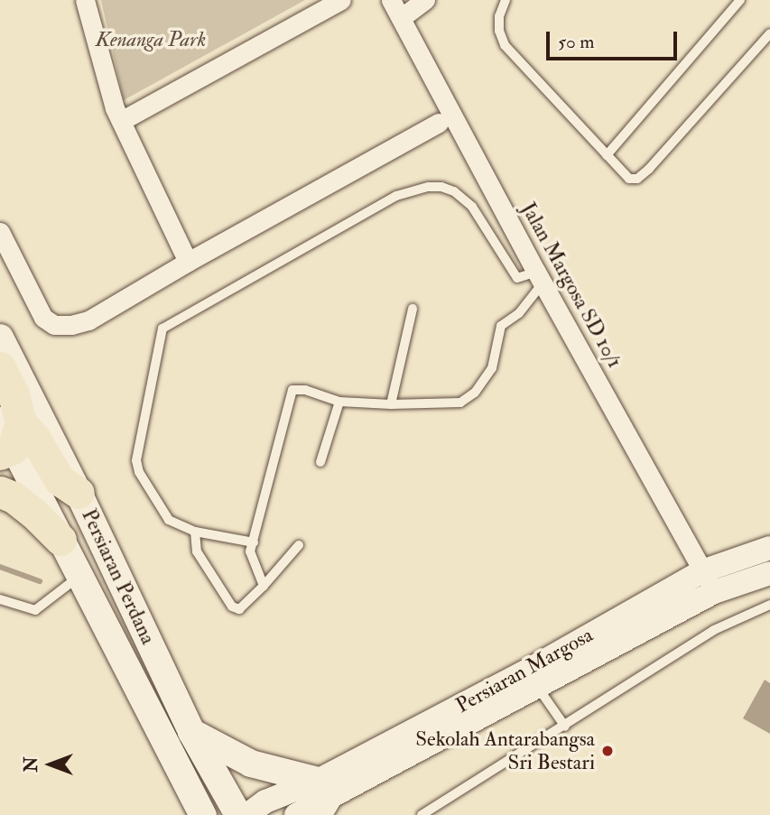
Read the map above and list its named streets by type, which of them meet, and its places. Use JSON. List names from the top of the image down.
{
  "streets": {
    "main road": ["Persiaran Perdana"],
    "street": ["Jalan Margosa SD 10/1", "Persiaran Margosa"]
  },
  "crossings": [
    ["Jalan Margosa SD 10/1", "Persiaran Margosa"]
  ],
  "parks": ["Kenanga Park"],
  "places": ["Sekolah Antarabangsa Sri Bestari"],
  "scale_bar": "50 m",
  "north": "left"
}
